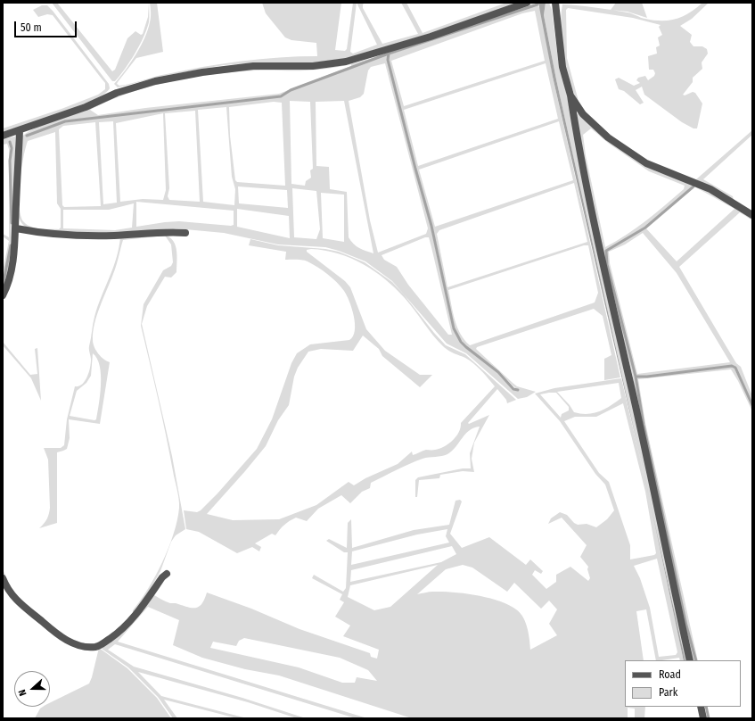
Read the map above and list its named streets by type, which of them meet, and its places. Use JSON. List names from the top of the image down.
{
  "legend": ["Road", "Park"],
  "scale_bar": "50 m",
  "north": "left"
}
